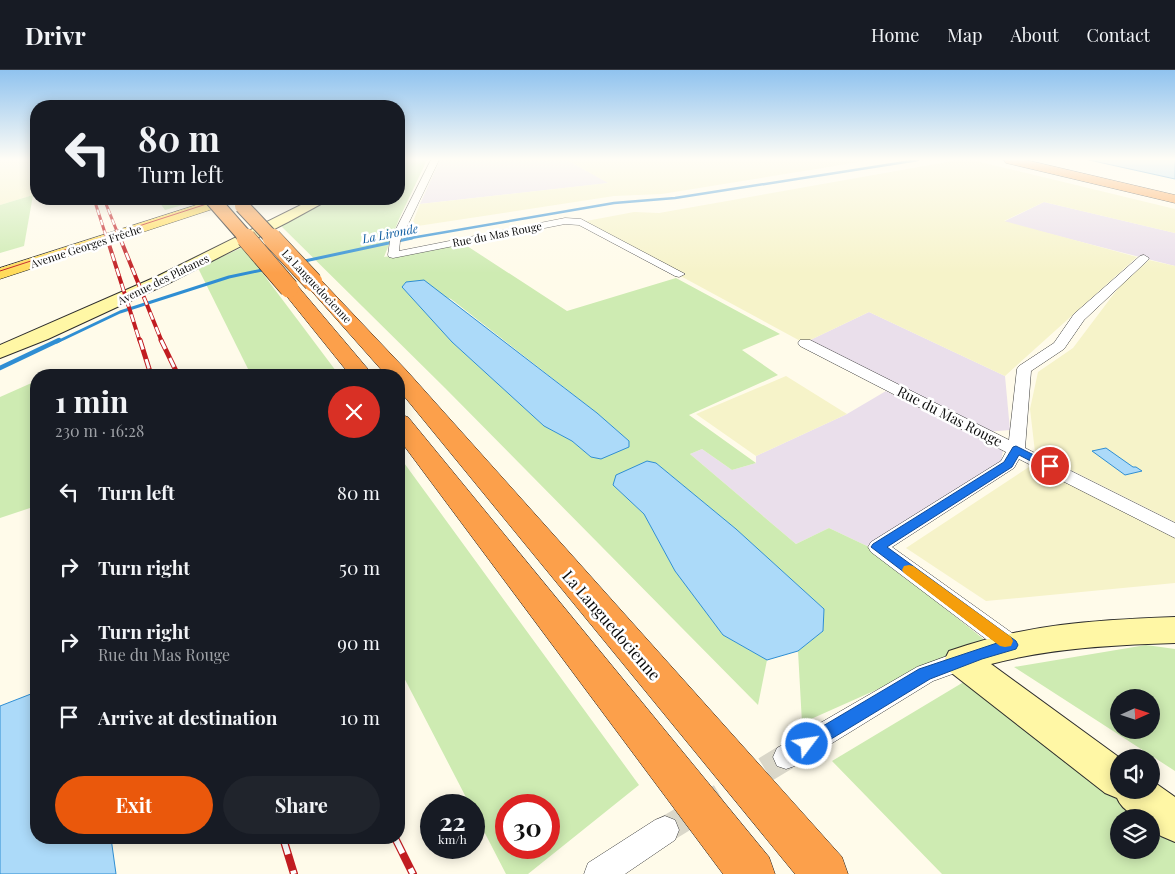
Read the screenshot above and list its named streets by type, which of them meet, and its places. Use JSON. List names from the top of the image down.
{
  "streets": {
    "highway": ["La Languedocienne"],
    "main road": ["Avenue Georges Frêche"],
    "street": ["Rue du Mas Rouge", "Avenue des Platanes"]
  },
  "water": ["La Lironde"],
  "north": "right",
  "page": {
    "header": "Drivr",
    "nav": [
      "Home",
      "Map",
      "About",
      "Contact"
    ],
    "turn": ["80 m", "Turn left"],
    "heading": ["1 min", "230 m · 16:28"],
    "list": [
      {
        "name": "Turn left",
        "value": "80 m"
      },
      {
        "name": "Turn right",
        "value": "50 m"
      },
      {
        "name": "Turn right",
        "note": "Rue du Mas Rouge",
        "value": "90 m"
      },
      {
        "name": "Arrive at destination",
        "value": "10 m"
      }
    ],
    "buttons": ["Exit", "Share"],
    "speed": "22 km/h",
    "limit": "30"
  }
}
